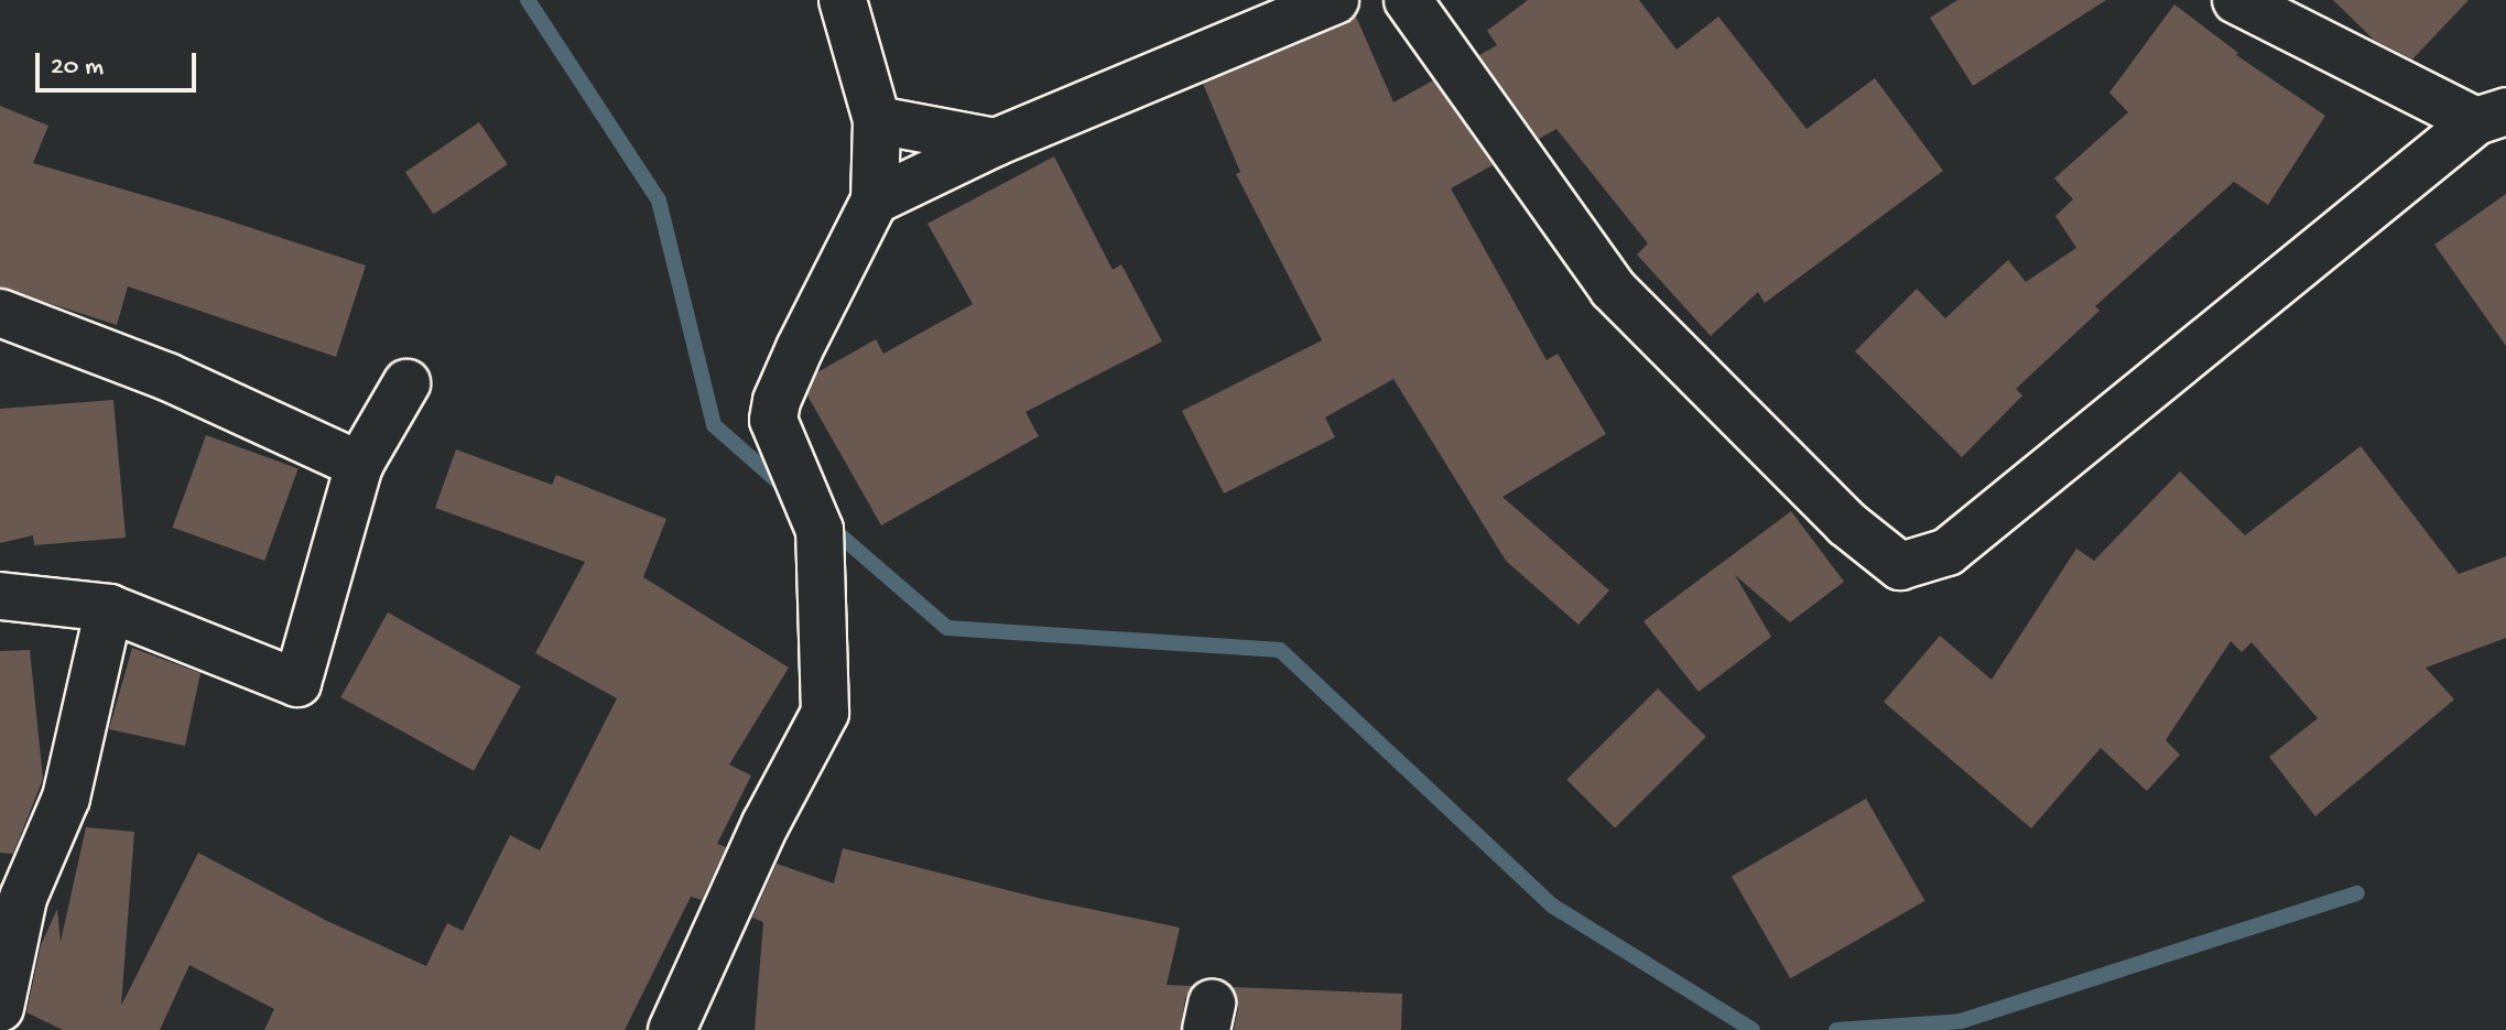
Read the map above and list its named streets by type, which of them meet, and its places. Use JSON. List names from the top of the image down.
{
  "scale_bar": "20 m"
}
